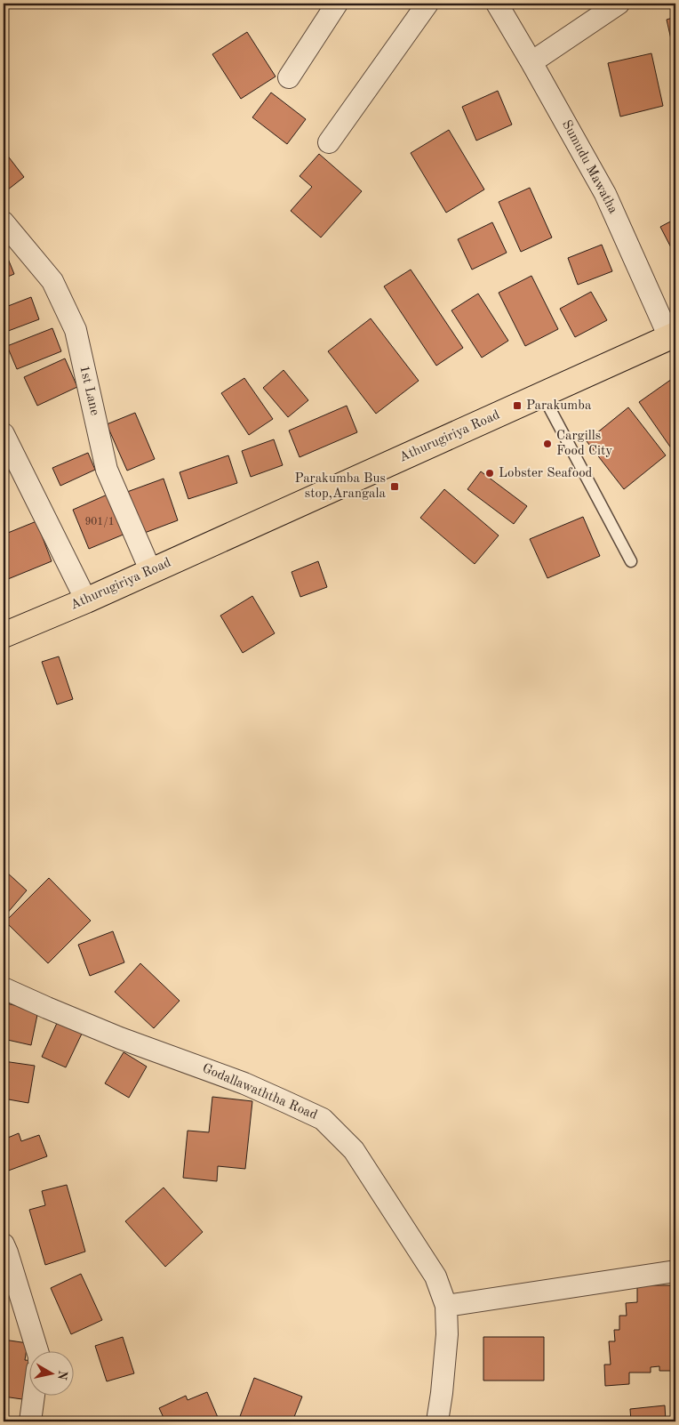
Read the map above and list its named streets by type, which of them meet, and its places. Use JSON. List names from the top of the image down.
{
  "streets": {
    "main road": ["Athurugiriya Road"],
    "street": ["Sumudu Mawatha", "1st Lane", "Godallawaththa Road"]
  },
  "crossings": [
    ["Sumudu Mawatha", "Athurugiriya Road"],
    ["1st Lane", "Athurugiriya Road"]
  ],
  "places": {
    "transit": ["Parakumba", "Parakumba Bus stop,Arangala"],
    "other": ["Cargills Food City", "Lobster Seafood"]
  },
  "house_numbers": ["901/1"],
  "north": "right"
}
